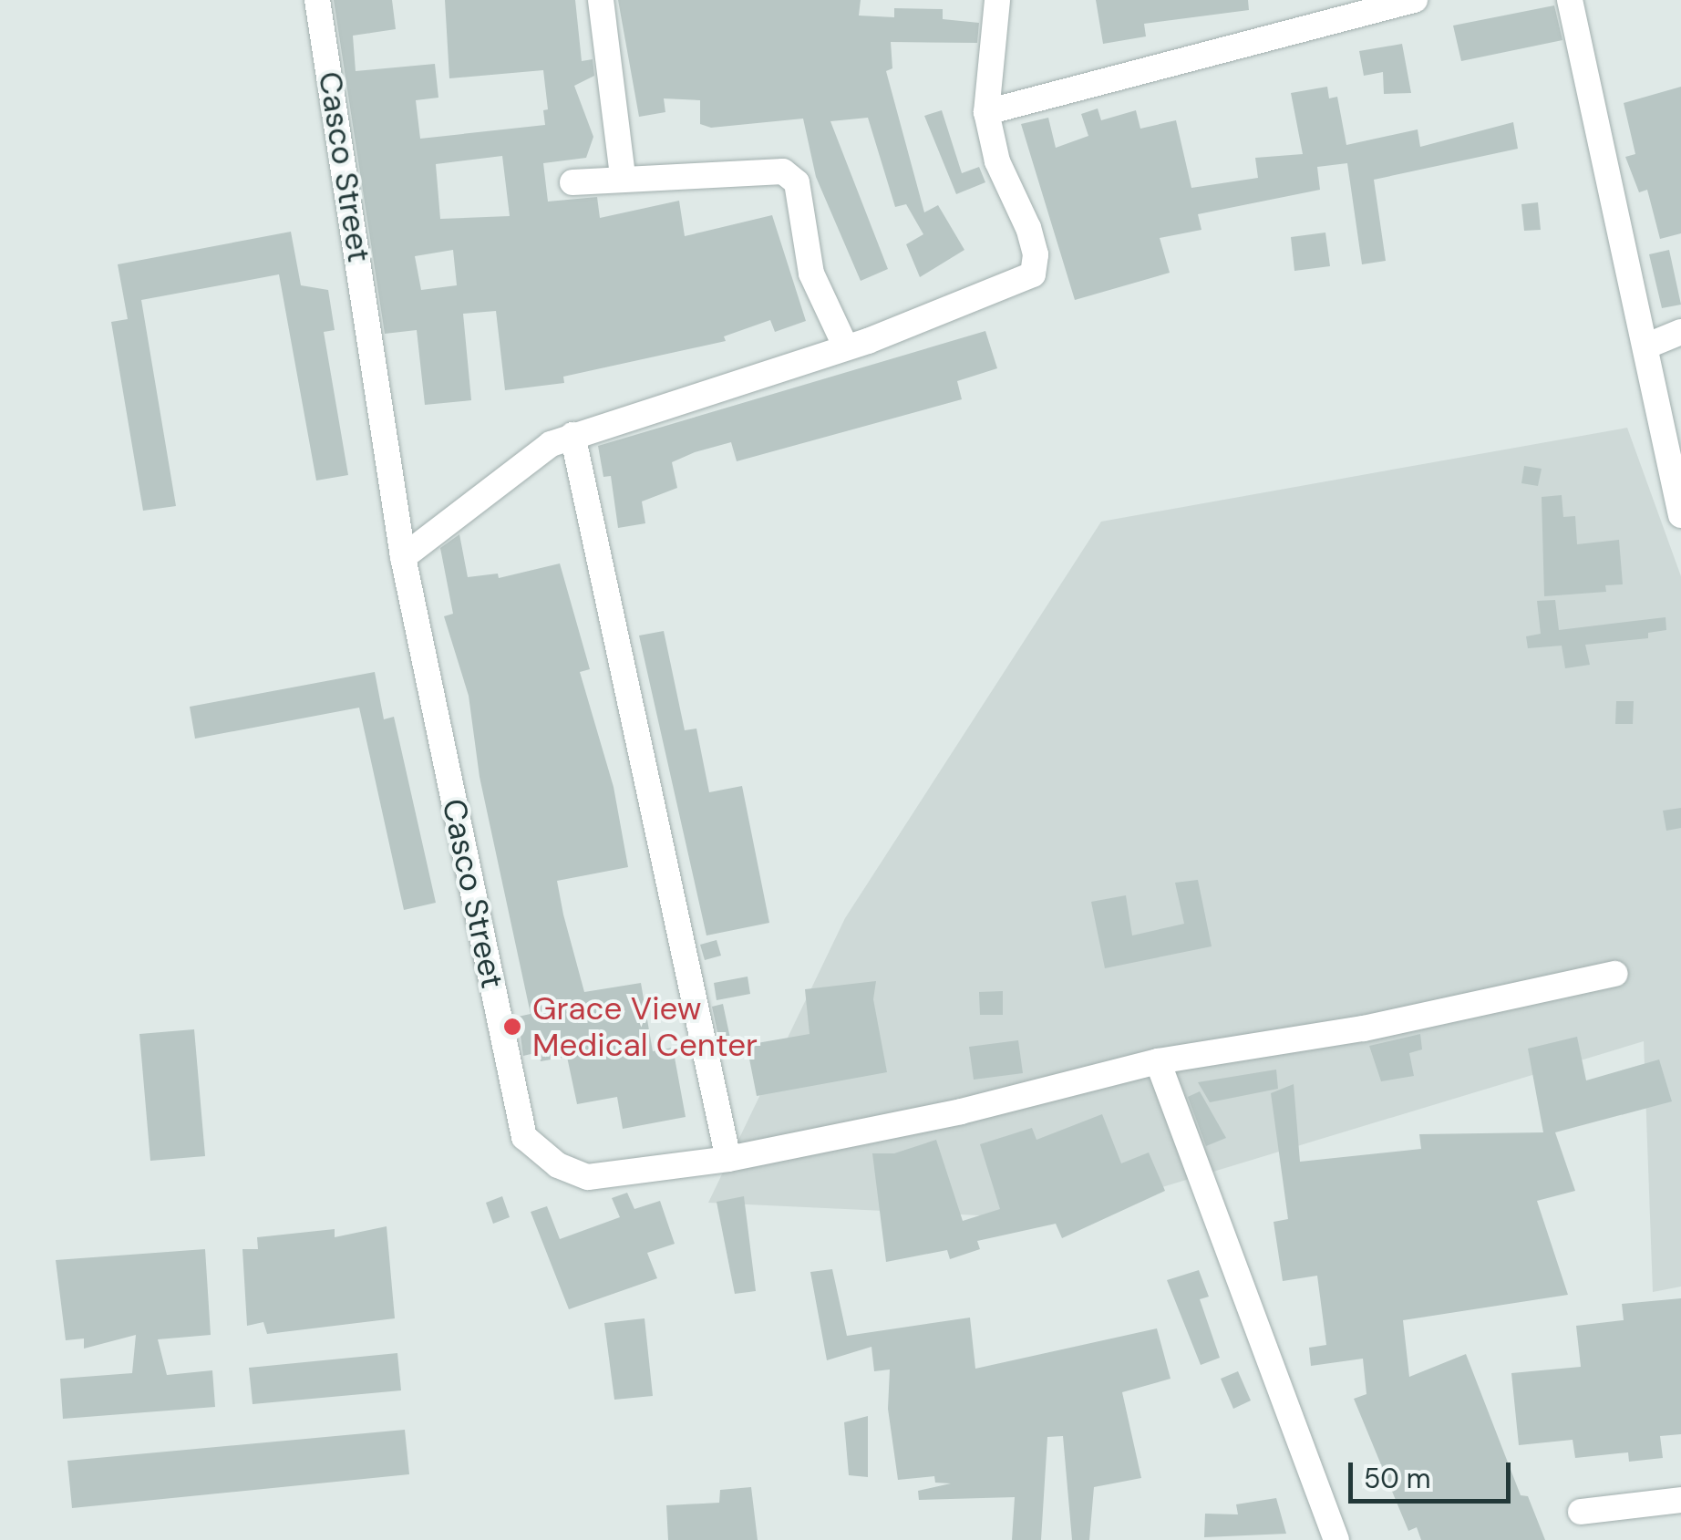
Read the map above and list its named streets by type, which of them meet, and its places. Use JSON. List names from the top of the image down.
{
  "streets": {
    "street": ["Casco Street"]
  },
  "places": ["Grace View Medical Center"],
  "scale_bar": "50 m"
}
